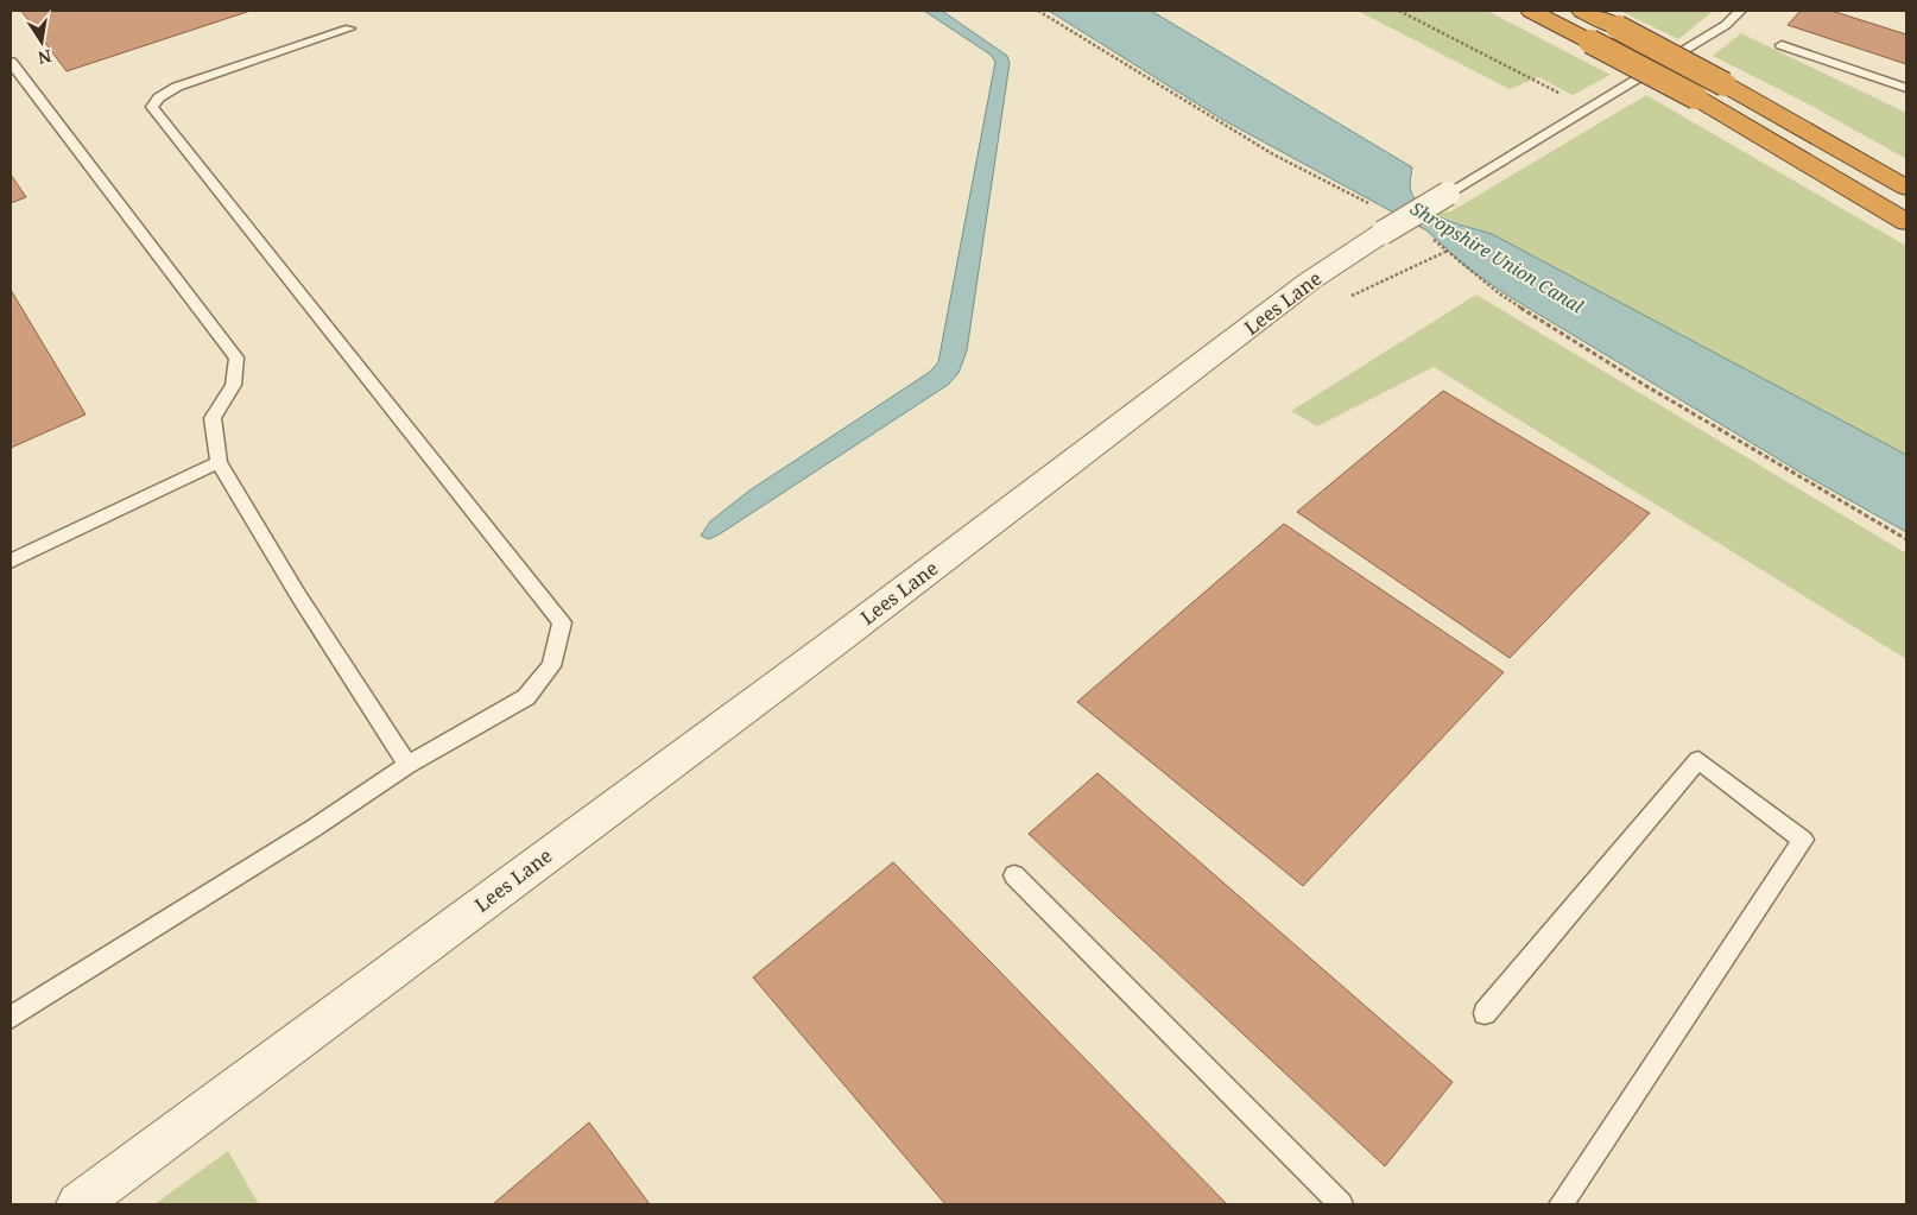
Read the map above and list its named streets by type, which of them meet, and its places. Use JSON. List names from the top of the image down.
{
  "streets": {
    "street": ["Lees Lane"]
  },
  "water": ["Shropshire Union Canal"],
  "north": "bottom"
}
